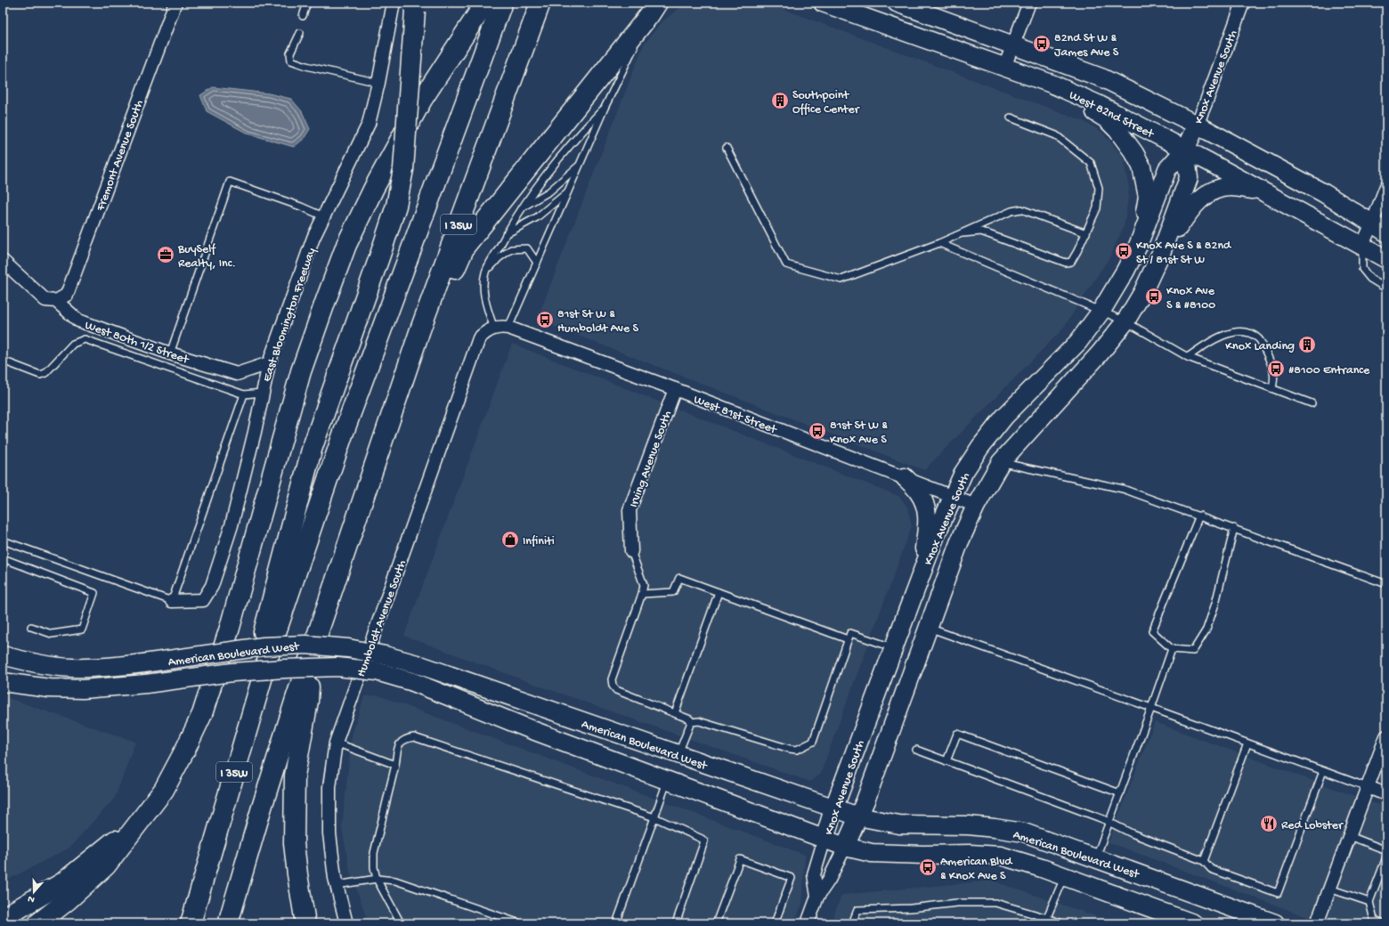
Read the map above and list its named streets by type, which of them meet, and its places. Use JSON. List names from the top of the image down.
{
  "streets": {
    "highway": ["I 35W"],
    "street": [
      "Knox Avenue South",
      "West 82nd Street",
      "Fremont Avenue South",
      "East Bloomington Freeway",
      "West 80th 1/2 Street",
      "West 81st Street",
      "Irving Avenue South",
      "Humboldt Avenue South",
      "American Boulevard West"
    ]
  },
  "crossings": [
    ["Knox Avenue South", "West 82nd Street"],
    ["Knox Avenue South", "West 81st Street"],
    ["Knox Avenue South", "American Boulevard West"],
    ["Fremont Avenue South", "West 80th 1/2 Street"],
    ["East Bloomington Freeway", "West 80th 1/2 Street"],
    ["West 81st Street", "Irving Avenue South"],
    ["West 81st Street", "Humboldt Avenue South"]
  ],
  "places": {
    "bus stop": [
      "82nd St W & James Ave S",
      "Knox Ave S & 82nd St / 81st St W",
      "Knox Ave S & #8100",
      "81st St W & Humboldt Ave S",
      "#8100 Entrance",
      "81st St W & Knox Ave S",
      "American Blvd & Knox Ave S"
    ],
    "building": ["Southpoint Office Center", "Knox Landing"],
    "office": ["BuySelf Realty, Inc."],
    "shop": ["Infiniti"],
    "restaurant": ["Red Lobster"]
  },
  "north": "bottom"
}
